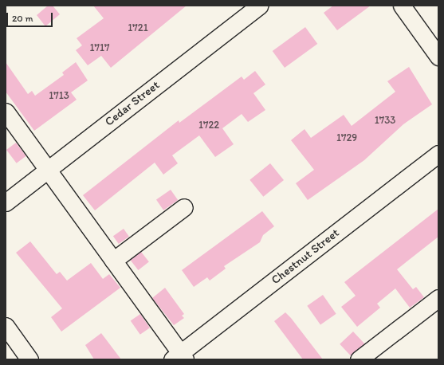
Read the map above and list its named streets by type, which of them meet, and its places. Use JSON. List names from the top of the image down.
{
  "streets": {
    "street": ["Cedar Street", "Chestnut Street"]
  },
  "house_numbers": [
    "1721",
    "1717",
    "1713",
    "1733",
    "1722",
    "1729"
  ],
  "scale_bar": "20 m"
}
